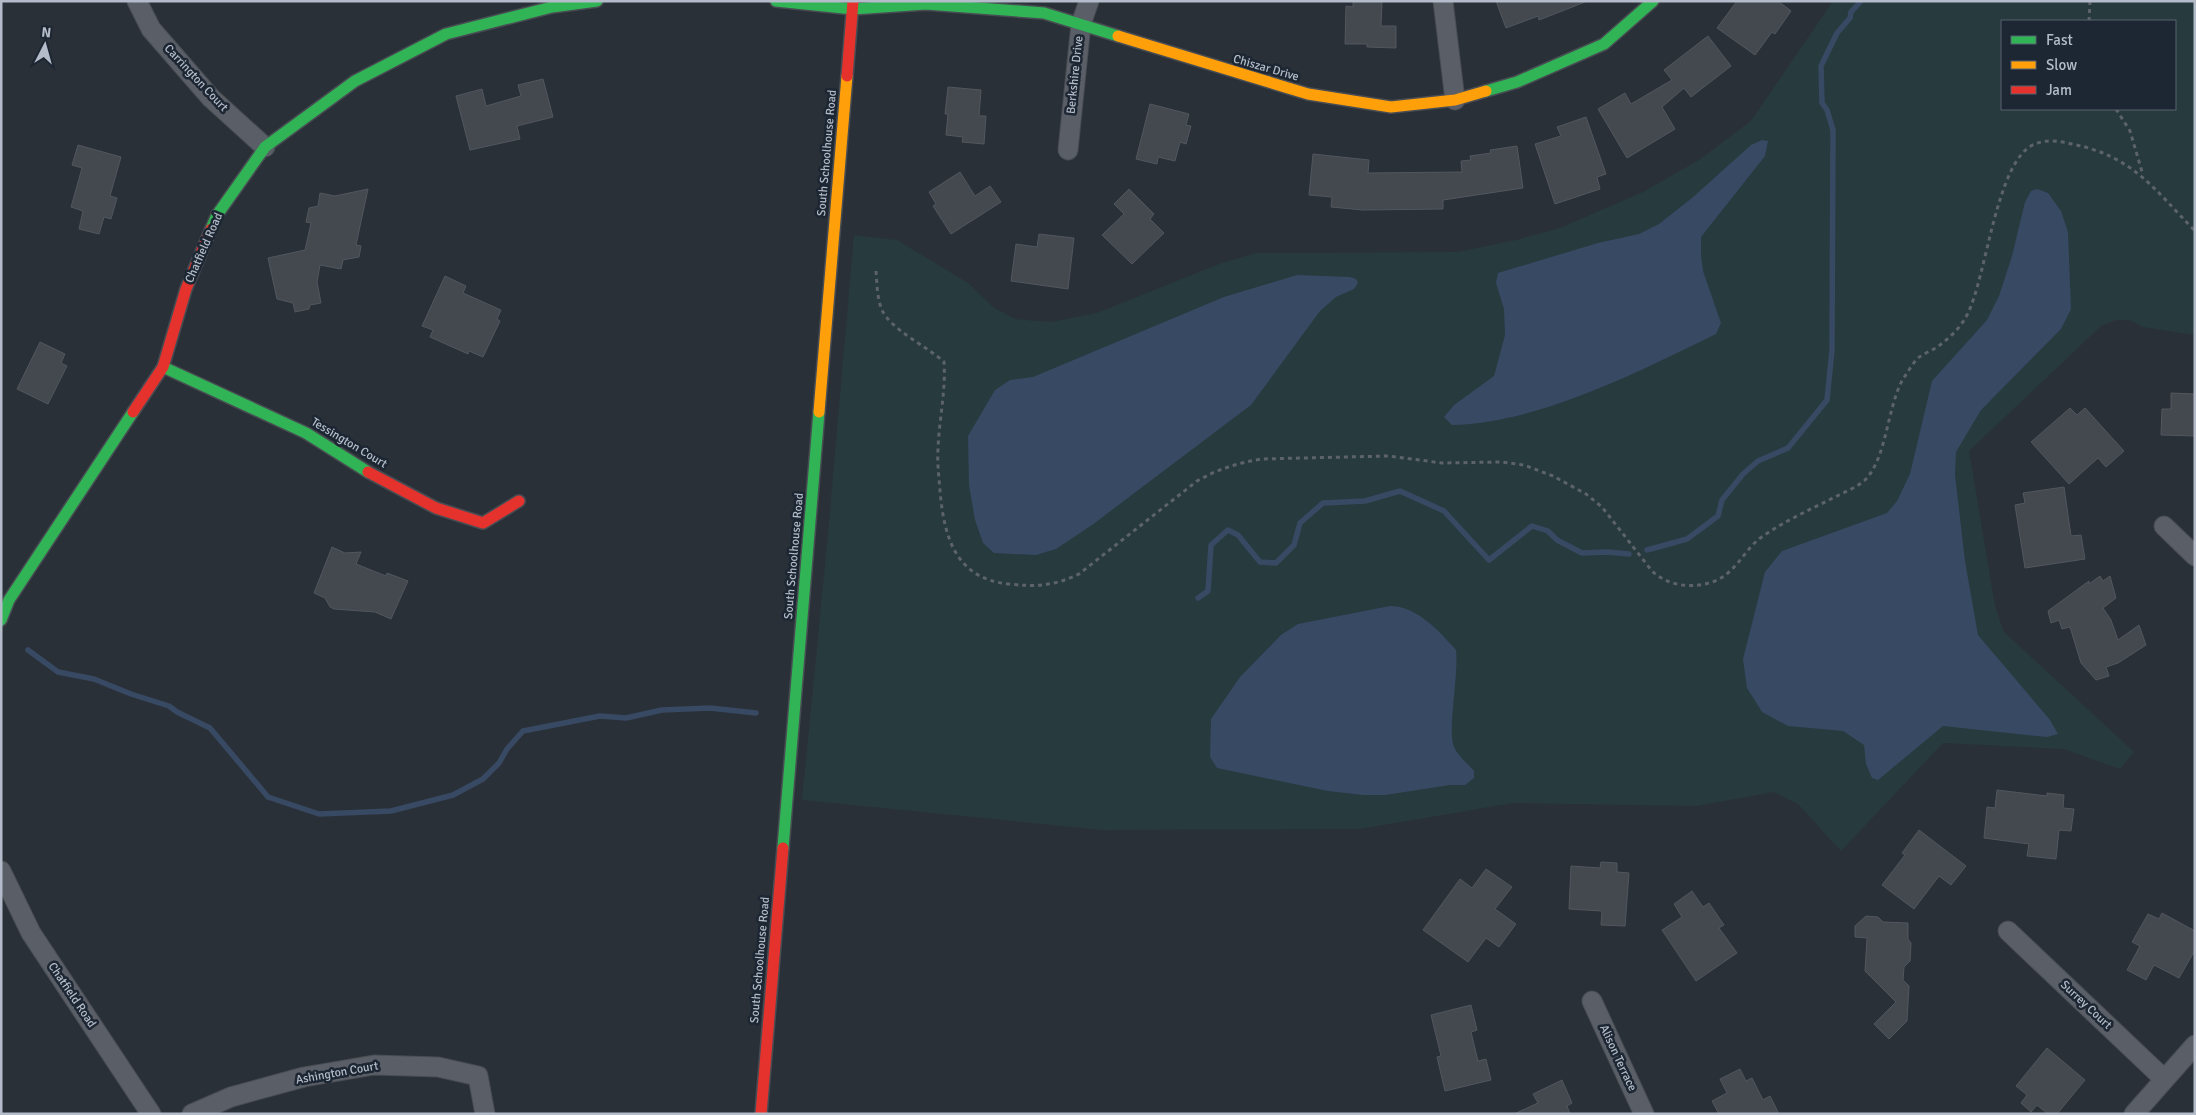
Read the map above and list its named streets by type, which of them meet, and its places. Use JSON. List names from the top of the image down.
{
  "streets": {
    "street": [
      "Chiszar Drive",
      "Berkshire Drive",
      "Carrington Court",
      "South Schoolhouse Road",
      "Chatfield Road",
      "Tessington Court",
      "Surrey Court",
      "Alison Terrace",
      "Ashington Court"
    ]
  },
  "crossings": [
    ["Chiszar Drive", "Berkshire Drive"],
    ["Chiszar Drive", "South Schoolhouse Road"],
    ["Carrington Court", "Chatfield Road"],
    ["Chatfield Road", "Tessington Court"]
  ],
  "legend": ["Fast", "Slow", "Jam"],
  "north": "top"
}
